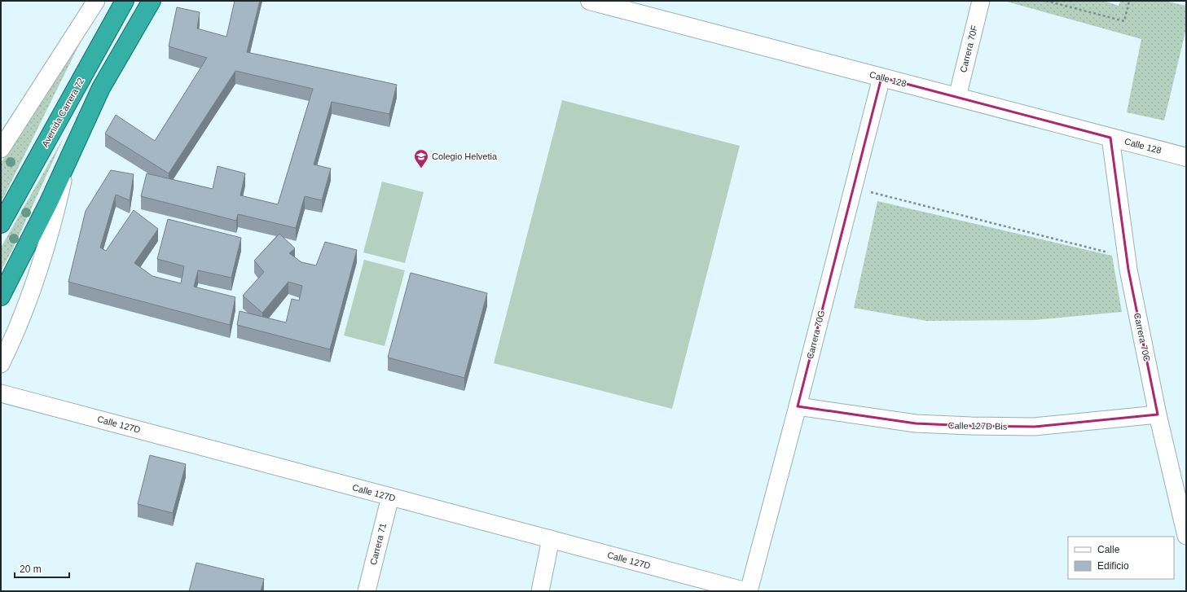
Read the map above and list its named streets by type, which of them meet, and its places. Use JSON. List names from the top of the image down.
{
  "streets": {
    "highway": ["Avenida Carrera 72"],
    "street": [
      "Carrera 70F",
      "Calle 128",
      "Carrera 70G",
      "Carrera 70C",
      "Calle 127D",
      "Calle 127D Bis",
      "Carrera 71"
    ]
  },
  "crossings": [
    ["Carrera 70F", "Calle 128"],
    ["Calle 128", "Carrera 70G"],
    ["Calle 128", "Carrera 70C"],
    ["Carrera 70G", "Calle 127D"],
    ["Carrera 70G", "Calle 127D Bis"],
    ["Carrera 70C", "Calle 127D Bis"],
    ["Calle 127D", "Carrera 71"]
  ],
  "places": {
    "school or university": ["Colegio Helvetia"]
  },
  "legend": ["Calle", "Edificio"],
  "scale_bar": "20 m"
}
